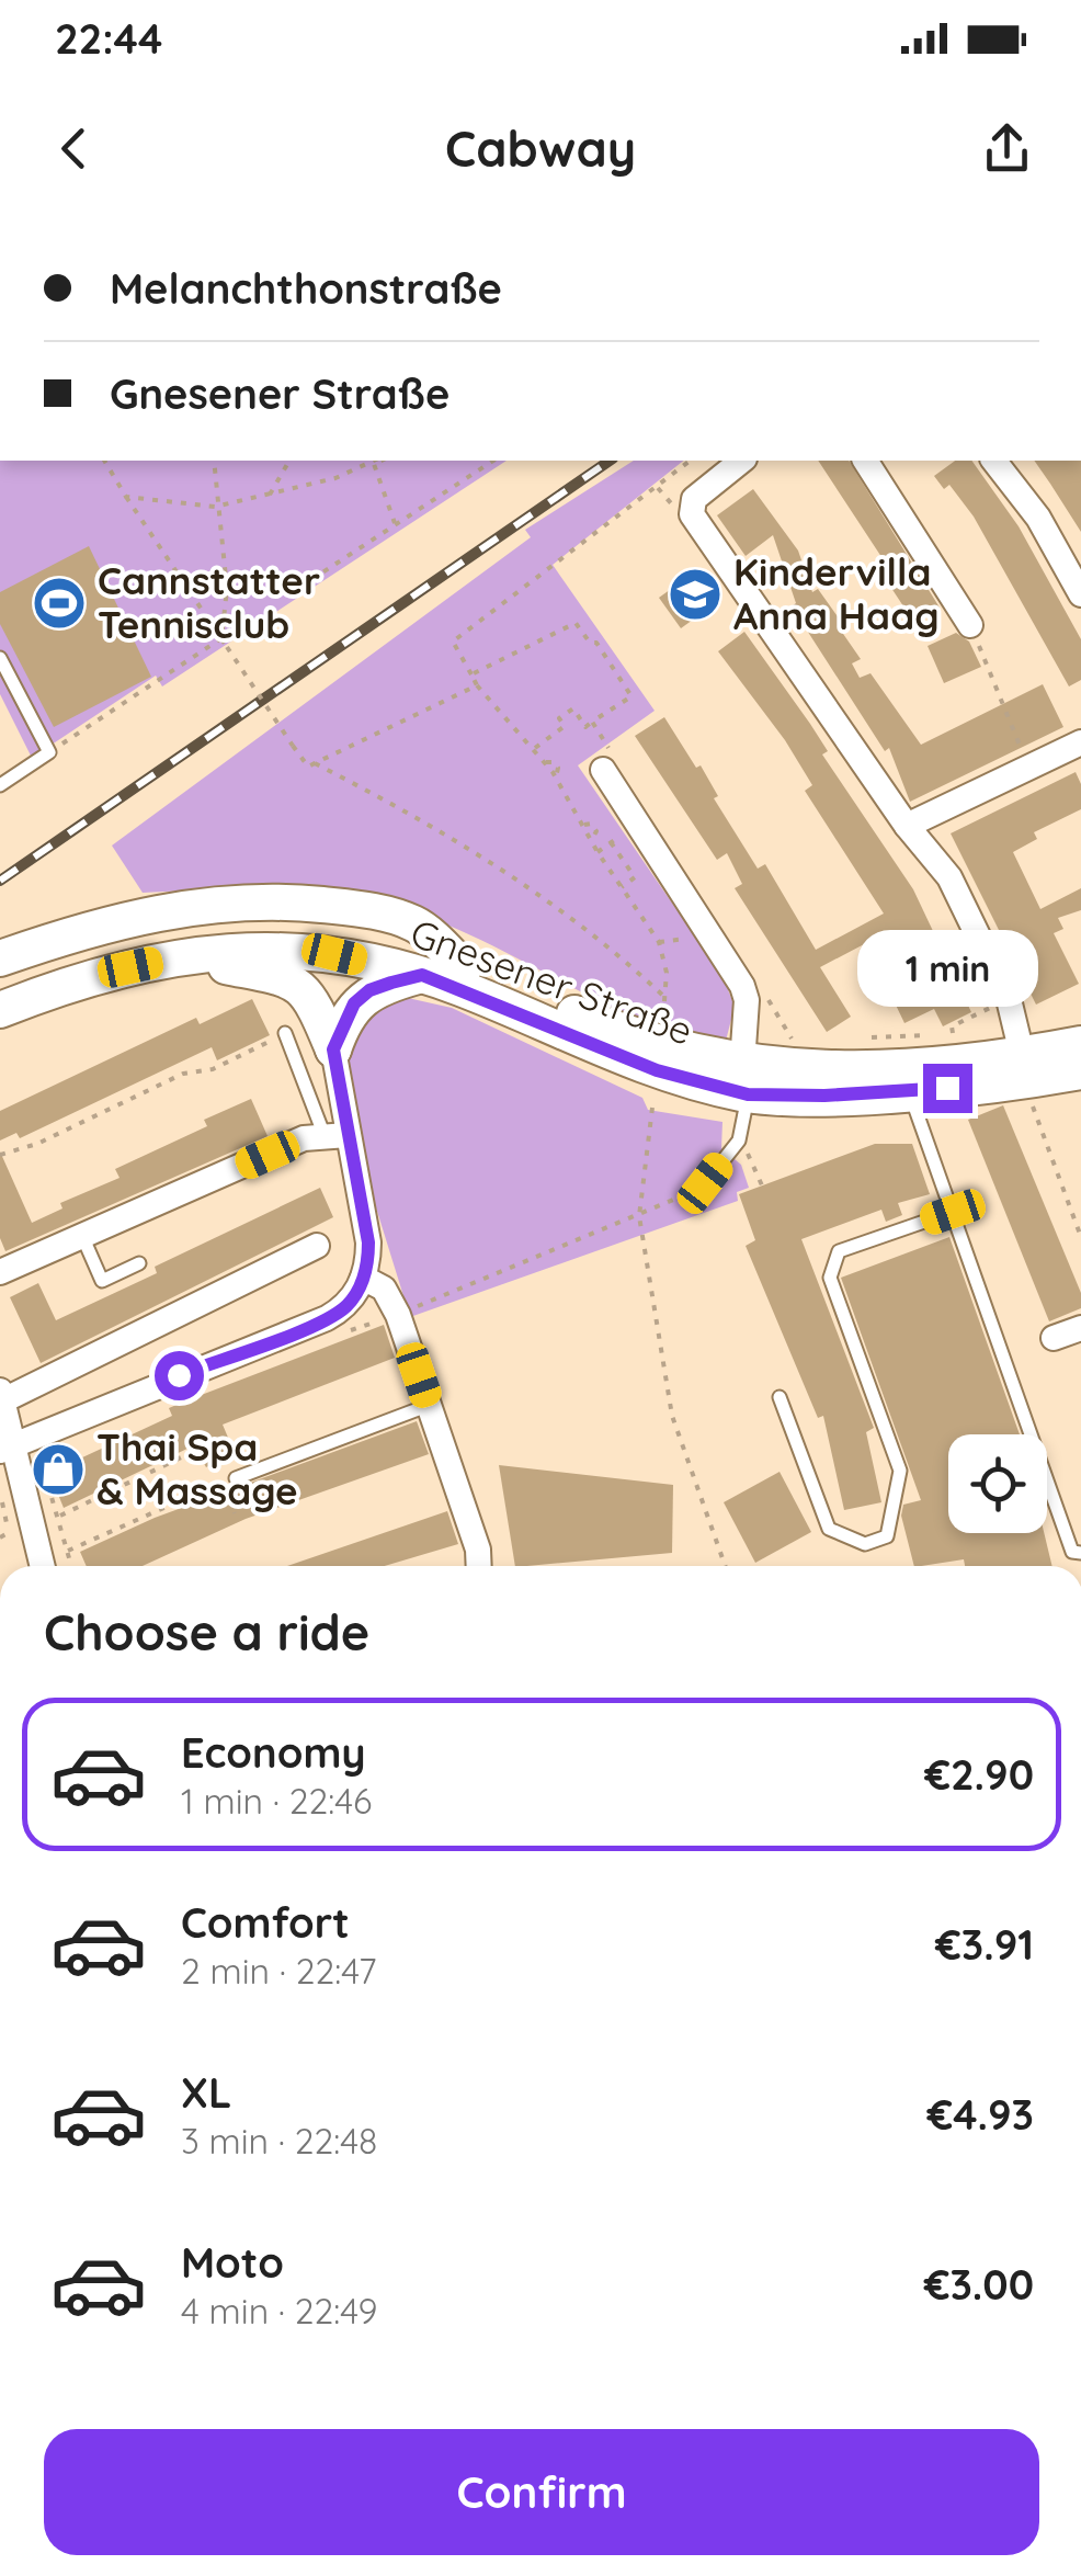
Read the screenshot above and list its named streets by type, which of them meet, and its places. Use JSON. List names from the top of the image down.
{
  "streets": {
    "main road": ["Gnesener Straße"]
  },
  "places": {
    "school or university": ["Kindervilla Anna Haag"],
    "sports": ["Cannstatter Tennisclub"],
    "shop": ["Thai Spa & Massage"]
  },
  "page": {
    "status": "22:44",
    "header": "Cabway",
    "banner": ["Melanchthonstraße", "Gnesener Straße"],
    "bubble": "1 min",
    "heading": "Choose a ride",
    "list": [
      {
        "name": "Economy",
        "note": "1 min · 22:46",
        "value": "€2.90"
      },
      {
        "name": "Comfort",
        "note": "2 min · 22:47",
        "value": "€3.91"
      },
      {
        "name": "XL",
        "note": "3 min · 22:48",
        "value": "€4.93"
      },
      {
        "name": "Moto",
        "note": "4 min · 22:49",
        "value": "€3.00"
      }
    ],
    "buttons": "Confirm"
  }
}
